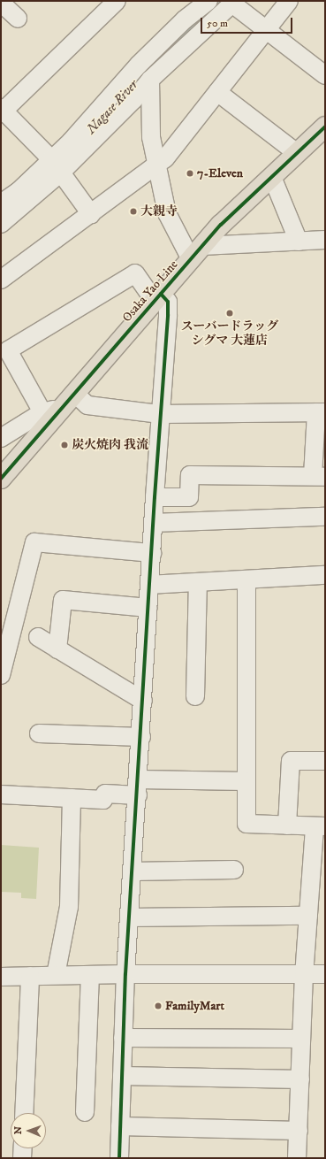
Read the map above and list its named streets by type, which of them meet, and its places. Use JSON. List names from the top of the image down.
{
  "streets": {
    "main road": ["Osaka Yao Line"]
  },
  "water": ["Nagase River"],
  "places": [
    "7-Eleven",
    "大親寺",
    "スーバードラッグ シグマ 大蓮店",
    "炭火焼肉 我流",
    "FamilyMart"
  ],
  "scale_bar": "50 m",
  "north": "left"
}
